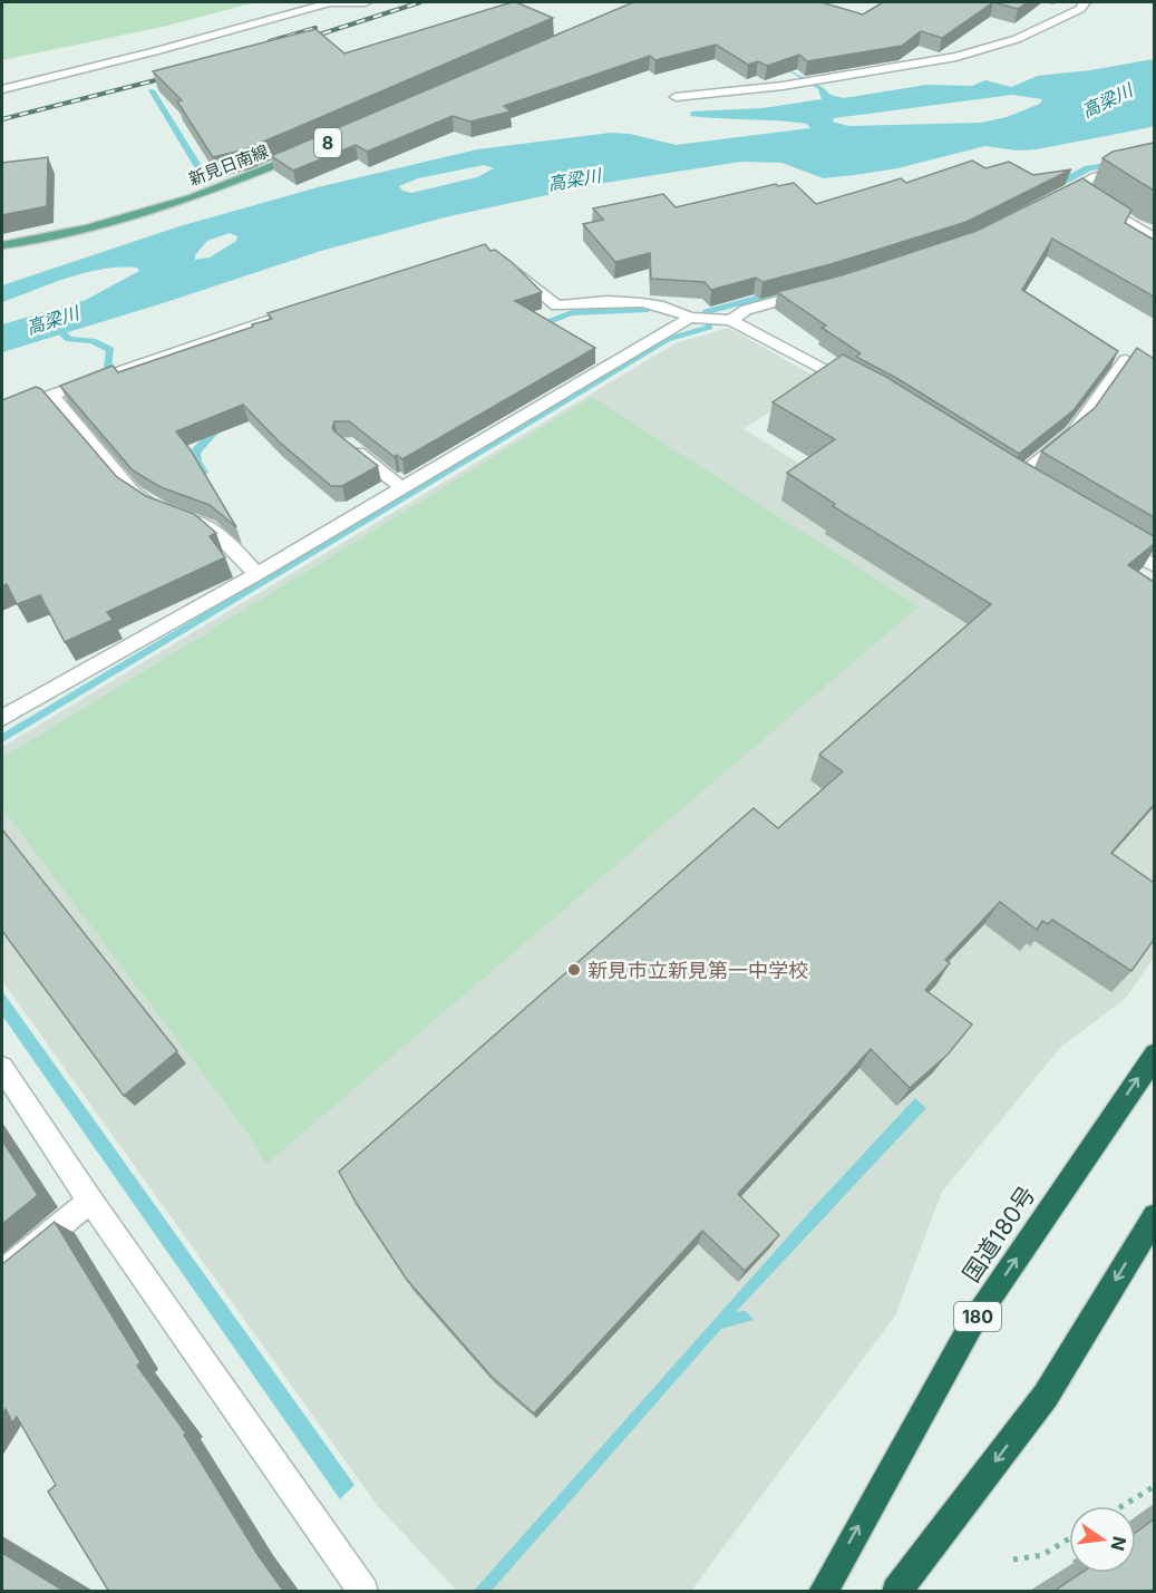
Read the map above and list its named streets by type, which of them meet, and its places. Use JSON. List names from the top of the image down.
{
  "streets": {
    "highway": ["国道180号", "180"],
    "main road": ["8", "新見日南線"]
  },
  "water": ["高梁川"],
  "places": ["新見市立新見第一中学校"],
  "north": "right"
}
